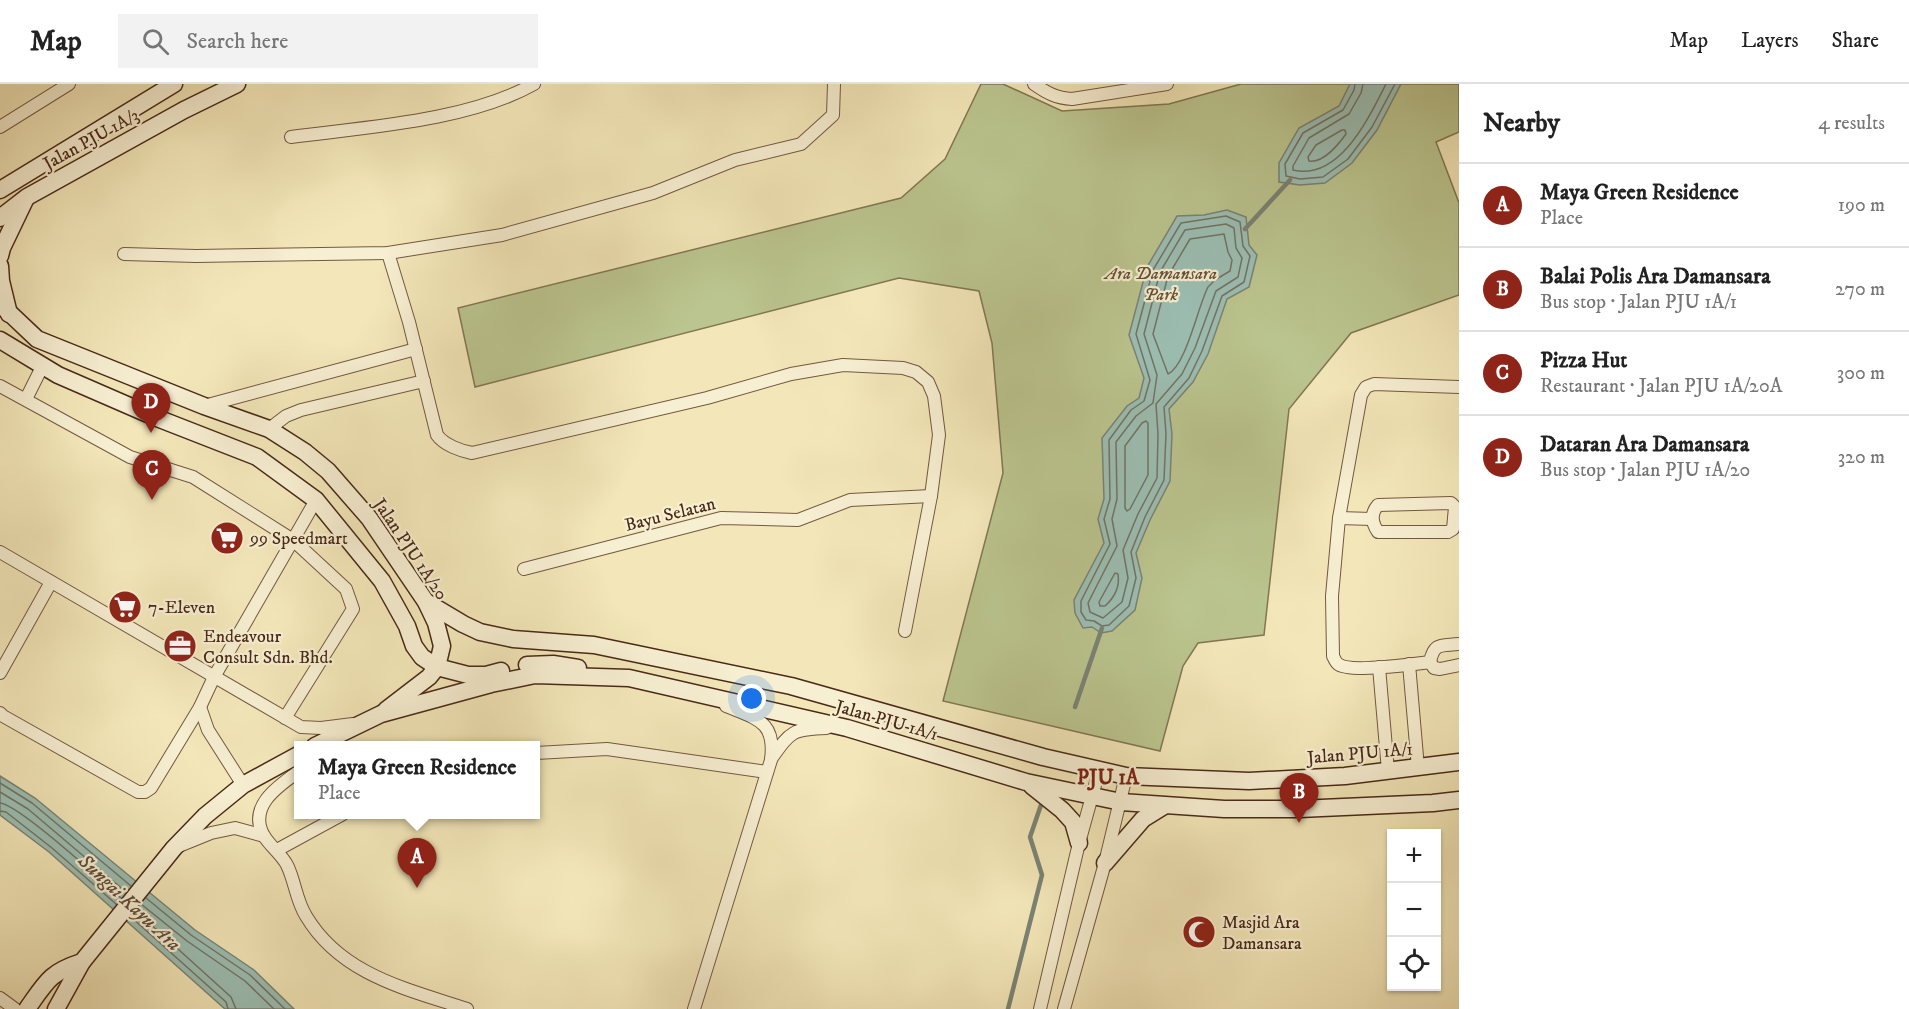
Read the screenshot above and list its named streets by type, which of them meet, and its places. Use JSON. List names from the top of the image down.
{
  "streets": {
    "main road": ["Jalan PJU 1A/3", "Jalan PJU 1A/20", "Jalan PJU 1A/1"],
    "street": ["Bayu Selatan"]
  },
  "crossings": [
    ["Jalan PJU 1A/20", "Jalan PJU 1A/1"]
  ],
  "districts": ["PJU 1A"],
  "water": ["Sungai Kayu Ara"],
  "parks": ["Ara Damansara Park"],
  "places": {
    "supermarket": ["99 Speedmart", "7-Eleven"],
    "office": ["Endeavour Consult Sdn. Bhd."],
    "mosque": ["Masjid Ara Damansara"]
  },
  "page": {
    "header": "Map",
    "search": "Search here",
    "nav": ["Map", "Layers", "Share"],
    "heading": ["Nearby", "4 results"],
    "list": [
      {
        "mark": "A",
        "name": "Maya Green Residence",
        "note": "Place",
        "value": "190 m"
      },
      {
        "mark": "B",
        "name": "Balai Polis Ara Damansara",
        "note": "Bus stop · Jalan PJU 1A/1",
        "value": "270 m"
      },
      {
        "mark": "C",
        "name": "Pizza Hut",
        "note": "Restaurant · Jalan PJU 1A/20A",
        "value": "300 m"
      },
      {
        "mark": "D",
        "name": "Dataran Ara Damansara",
        "note": "Bus stop · Jalan PJU 1A/20",
        "value": "320 m"
      }
    ],
    "pins": [
      "D",
      "C",
      "B",
      "A"
    ],
    "popup": ["Maya Green Residence", "Place"],
    "map_buttons": ["+", "−"]
  }
}
